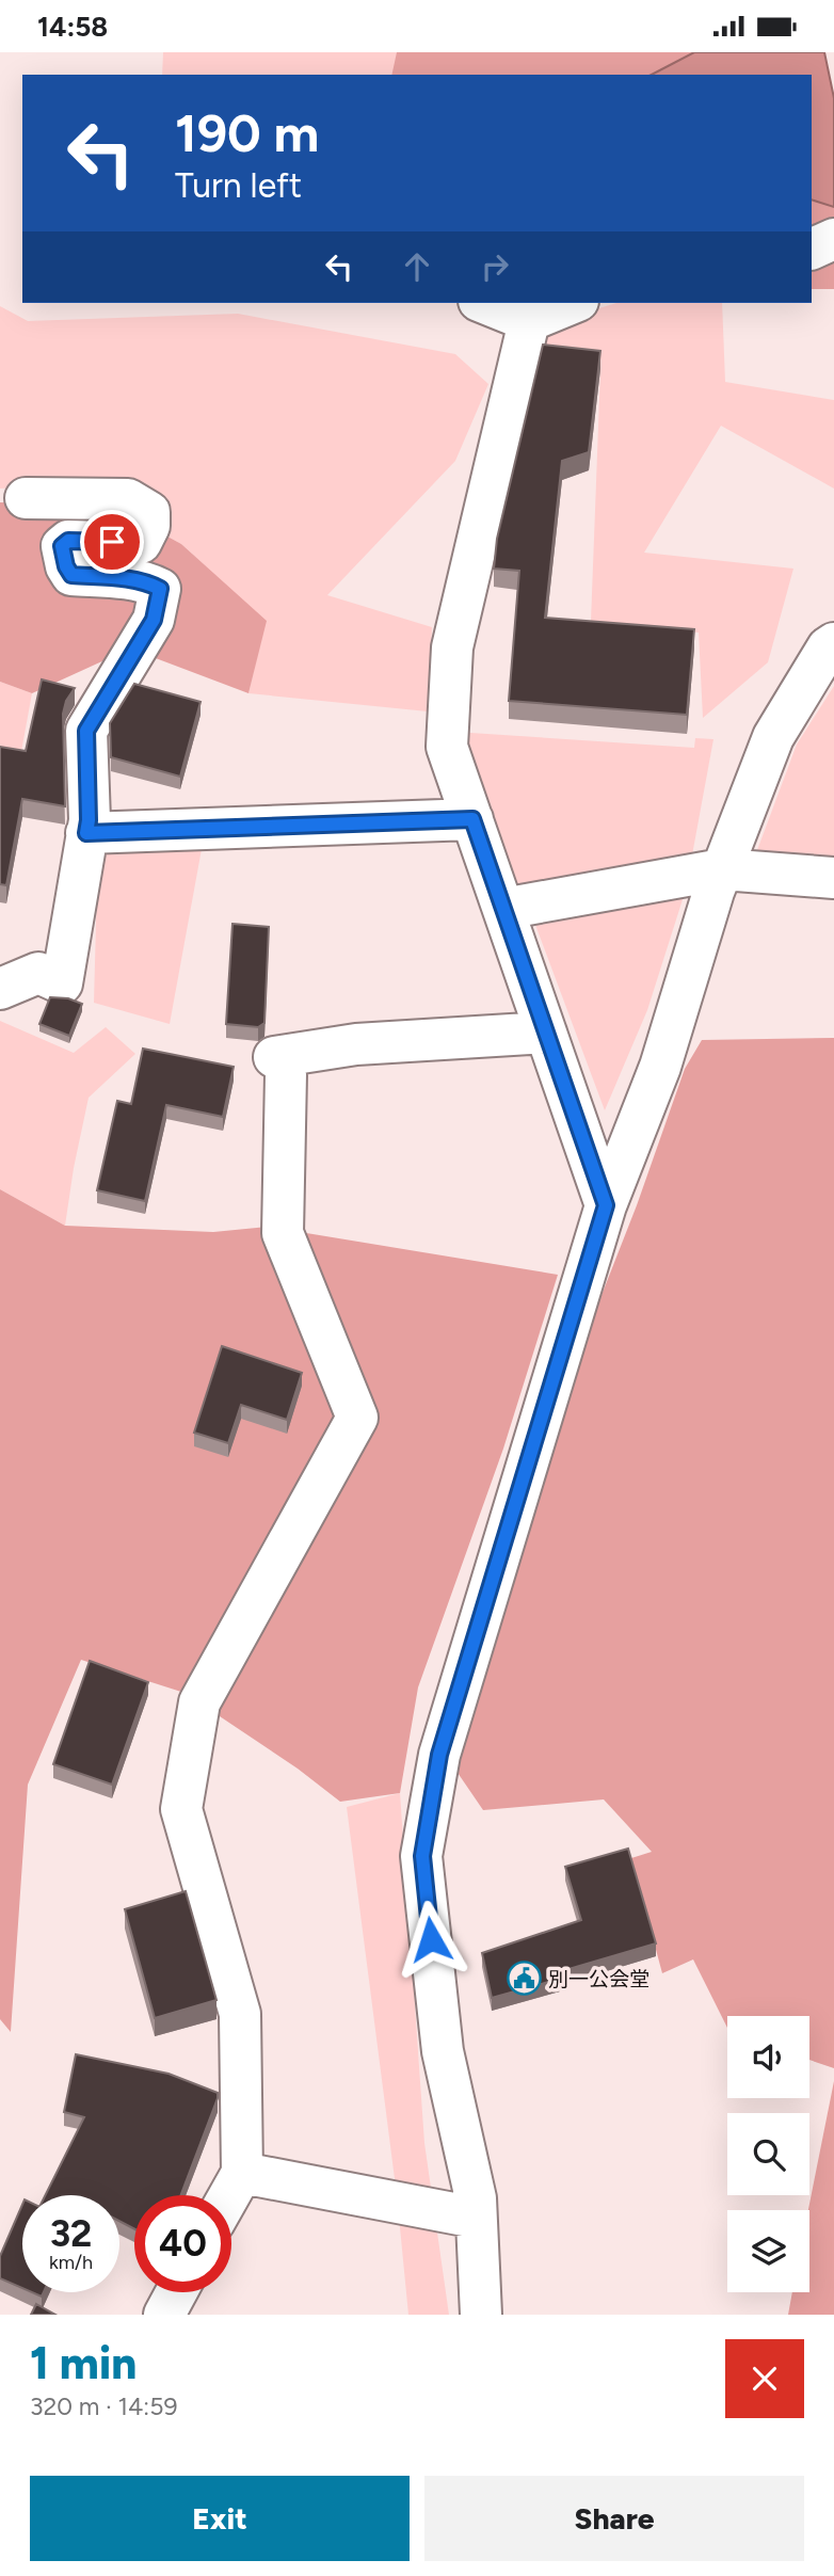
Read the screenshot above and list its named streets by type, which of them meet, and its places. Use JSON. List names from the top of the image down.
{
  "places": {
    "public building": ["別一公会堂"]
  },
  "page": {
    "status": "14:58",
    "turn": ["190 m", "Turn left"],
    "speed": "32 km/h",
    "limit": "40",
    "heading": ["1 min", "320 m · 14:59"],
    "buttons": ["Exit", "Share"]
  }
}
